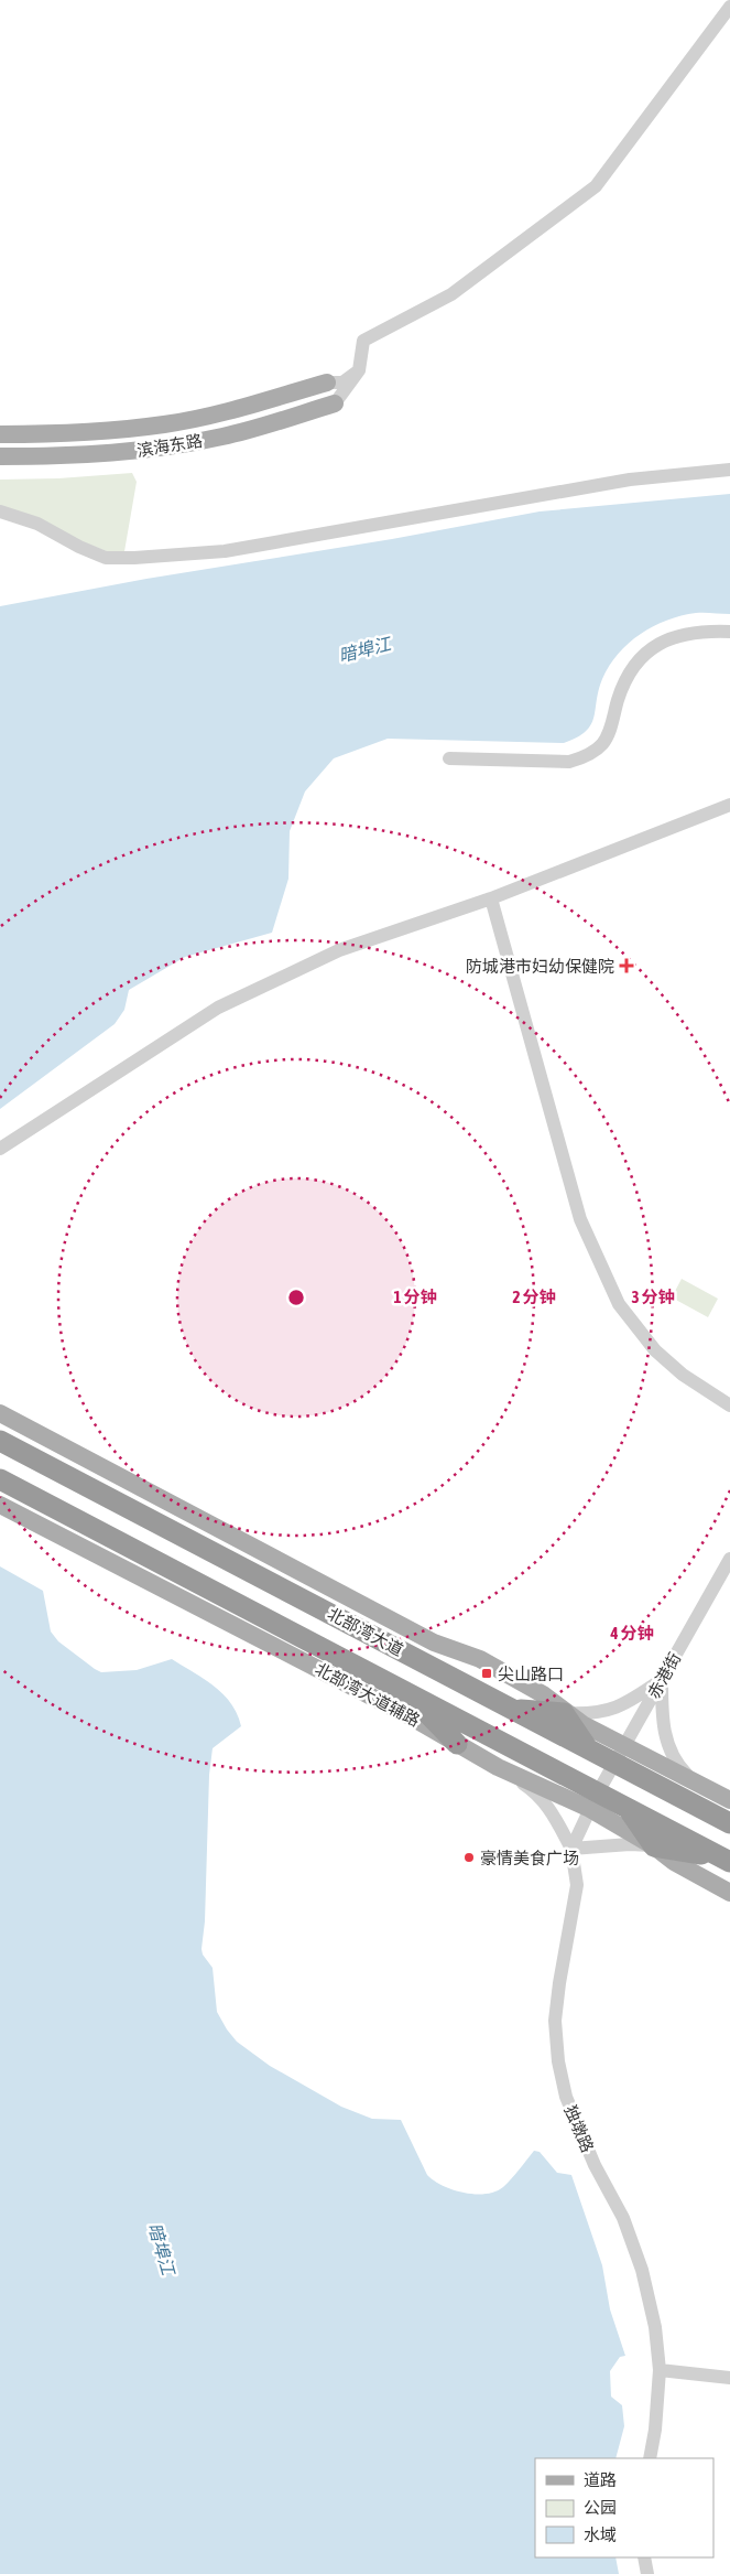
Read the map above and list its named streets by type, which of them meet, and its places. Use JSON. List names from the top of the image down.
{
  "streets": {
    "highway": ["北部湾大道"],
    "main road": ["滨海东路", "北部湾大道辅路"],
    "street": ["赤港街", "独墩路"]
  },
  "crossings": [
    ["北部湾大道", "赤港街"],
    ["北部湾大道", "北部湾大道辅路"],
    ["赤港街", "北部湾大道辅路"]
  ],
  "water": ["暗埠江"],
  "places": {
    "health": ["防城港市妇幼保健院"],
    "transit": ["尖山路口"],
    "other": ["豪情美食广场"]
  },
  "legend": ["道路", "公园", "水域"],
  "rings": [
    "1 分钟",
    "2 分钟",
    "3 分钟",
    "4 分钟"
  ]
}
